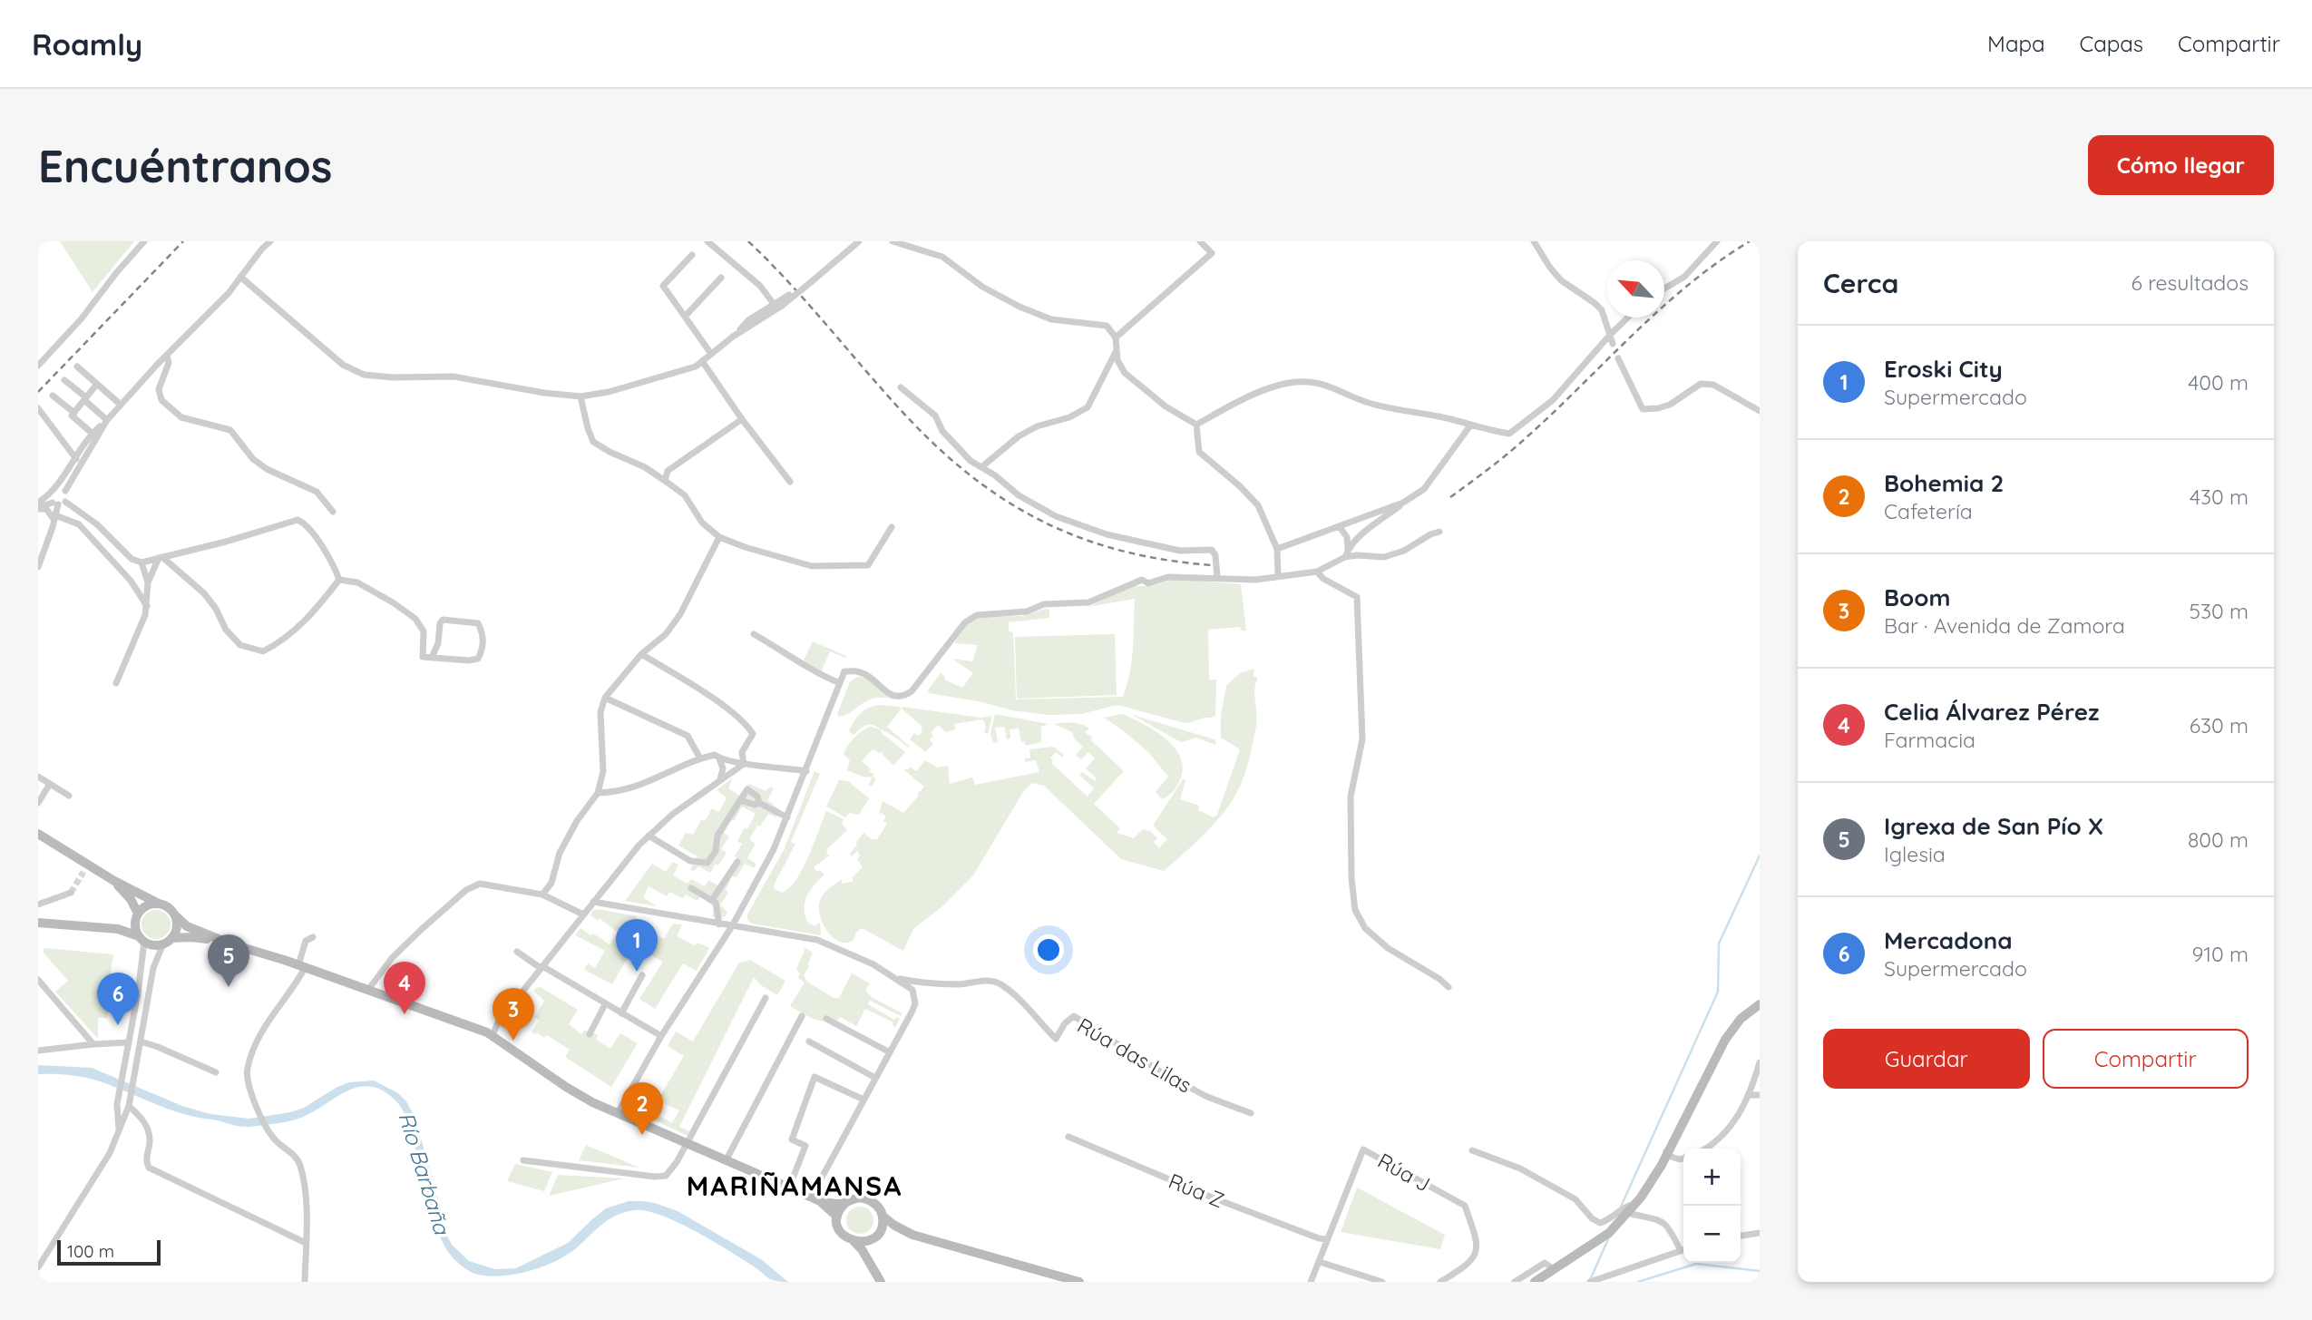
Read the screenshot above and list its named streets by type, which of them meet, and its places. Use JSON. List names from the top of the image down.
{
  "streets": {
    "street": ["Rúa das Lilas", "Rúa J", "Rúa Z"]
  },
  "crossings": [
    ["Rúa J", "Rúa Z"]
  ],
  "districts": ["MARIÑAMANSA"],
  "water": ["Río Barbaña"],
  "scale_bar": "100 m",
  "north": "top left",
  "page": {
    "header": "Roamly",
    "nav": ["Mapa", "Capas", "Compartir"],
    "buttons": [
      "Cómo llegar",
      ["Guardar", "Compartir"]
    ],
    "title": "Encuéntranos",
    "heading": ["Cerca", "6 resultados"],
    "list": [
      {
        "mark": "1",
        "name": "Eroski City",
        "note": "Supermercado",
        "value": "400 m"
      },
      {
        "mark": "2",
        "name": "Bohemia 2",
        "note": "Cafetería",
        "value": "430 m"
      },
      {
        "mark": "3",
        "name": "Boom",
        "note": "Bar · Avenida de Zamora",
        "value": "530 m"
      },
      {
        "mark": "4",
        "name": "Celia Álvarez Pérez",
        "note": "Farmacia",
        "value": "630 m"
      },
      {
        "mark": "5",
        "name": "Igrexa de San Pío X",
        "note": "Iglesia",
        "value": "800 m"
      },
      {
        "mark": "6",
        "name": "Mercadona",
        "note": "Supermercado",
        "value": "910 m"
      }
    ],
    "pins": [
      "1",
      "5",
      "4",
      "6",
      "3",
      "2"
    ],
    "map_buttons": ["+", "−"],
    "scale": "100 m"
  }
}
